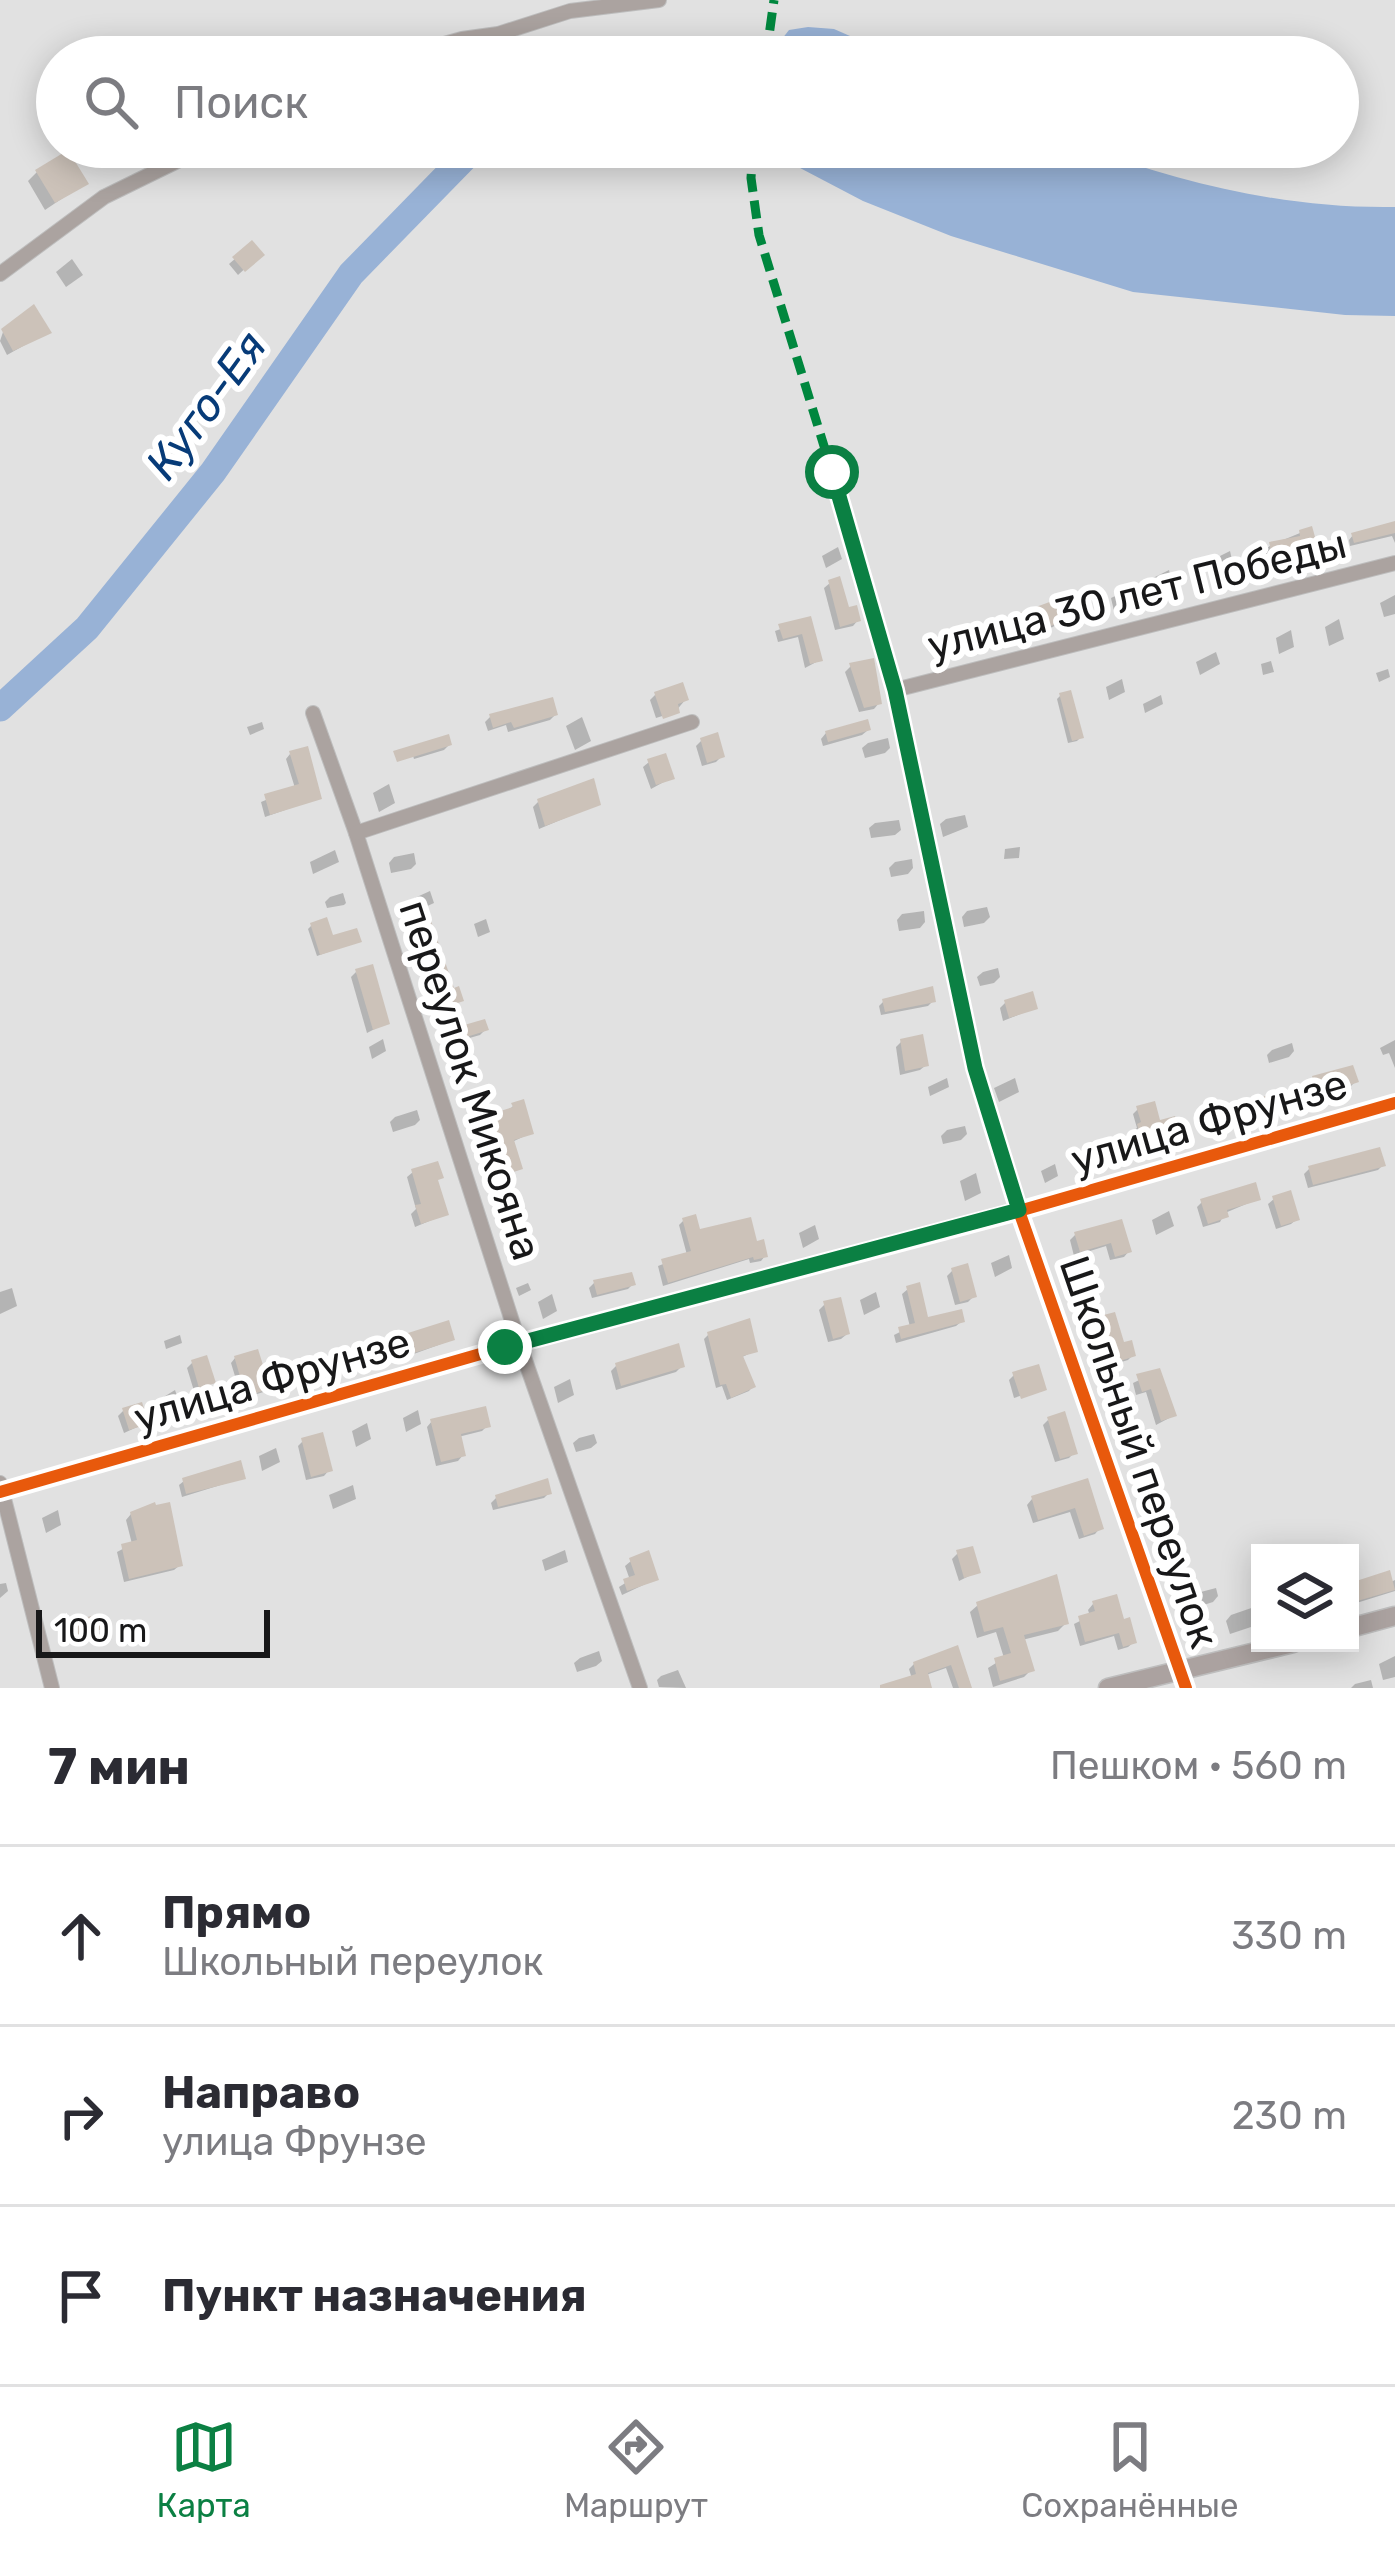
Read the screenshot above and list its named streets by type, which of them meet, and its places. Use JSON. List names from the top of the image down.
{
  "streets": {
    "street": [
      "улица 30 лет Победы",
      "переулок Микояна",
      "улица Фрунзе",
      "Школьный переулок"
    ]
  },
  "crossings": [
    ["улица 30 лет Победы", "Школьный переулок"],
    ["переулок Микояна", "улица Фрунзе"],
    ["улица Фрунзе", "Школьный переулок"]
  ],
  "water": ["Куго-Ея"],
  "scale_bar": "100 m",
  "page": {
    "search": "Поиск",
    "scale": "100 m",
    "heading": ["7 мин", "Пешком · 560 m"],
    "list": [
      ["Прямо", "Школьный переулок", "330 m"],
      ["Направо", "улица Фрунзе", "230 m"],
      "Пункт назначения"
    ],
    "nav": ["Карта", "Маршрут", "Сохранённые"]
  }
}
